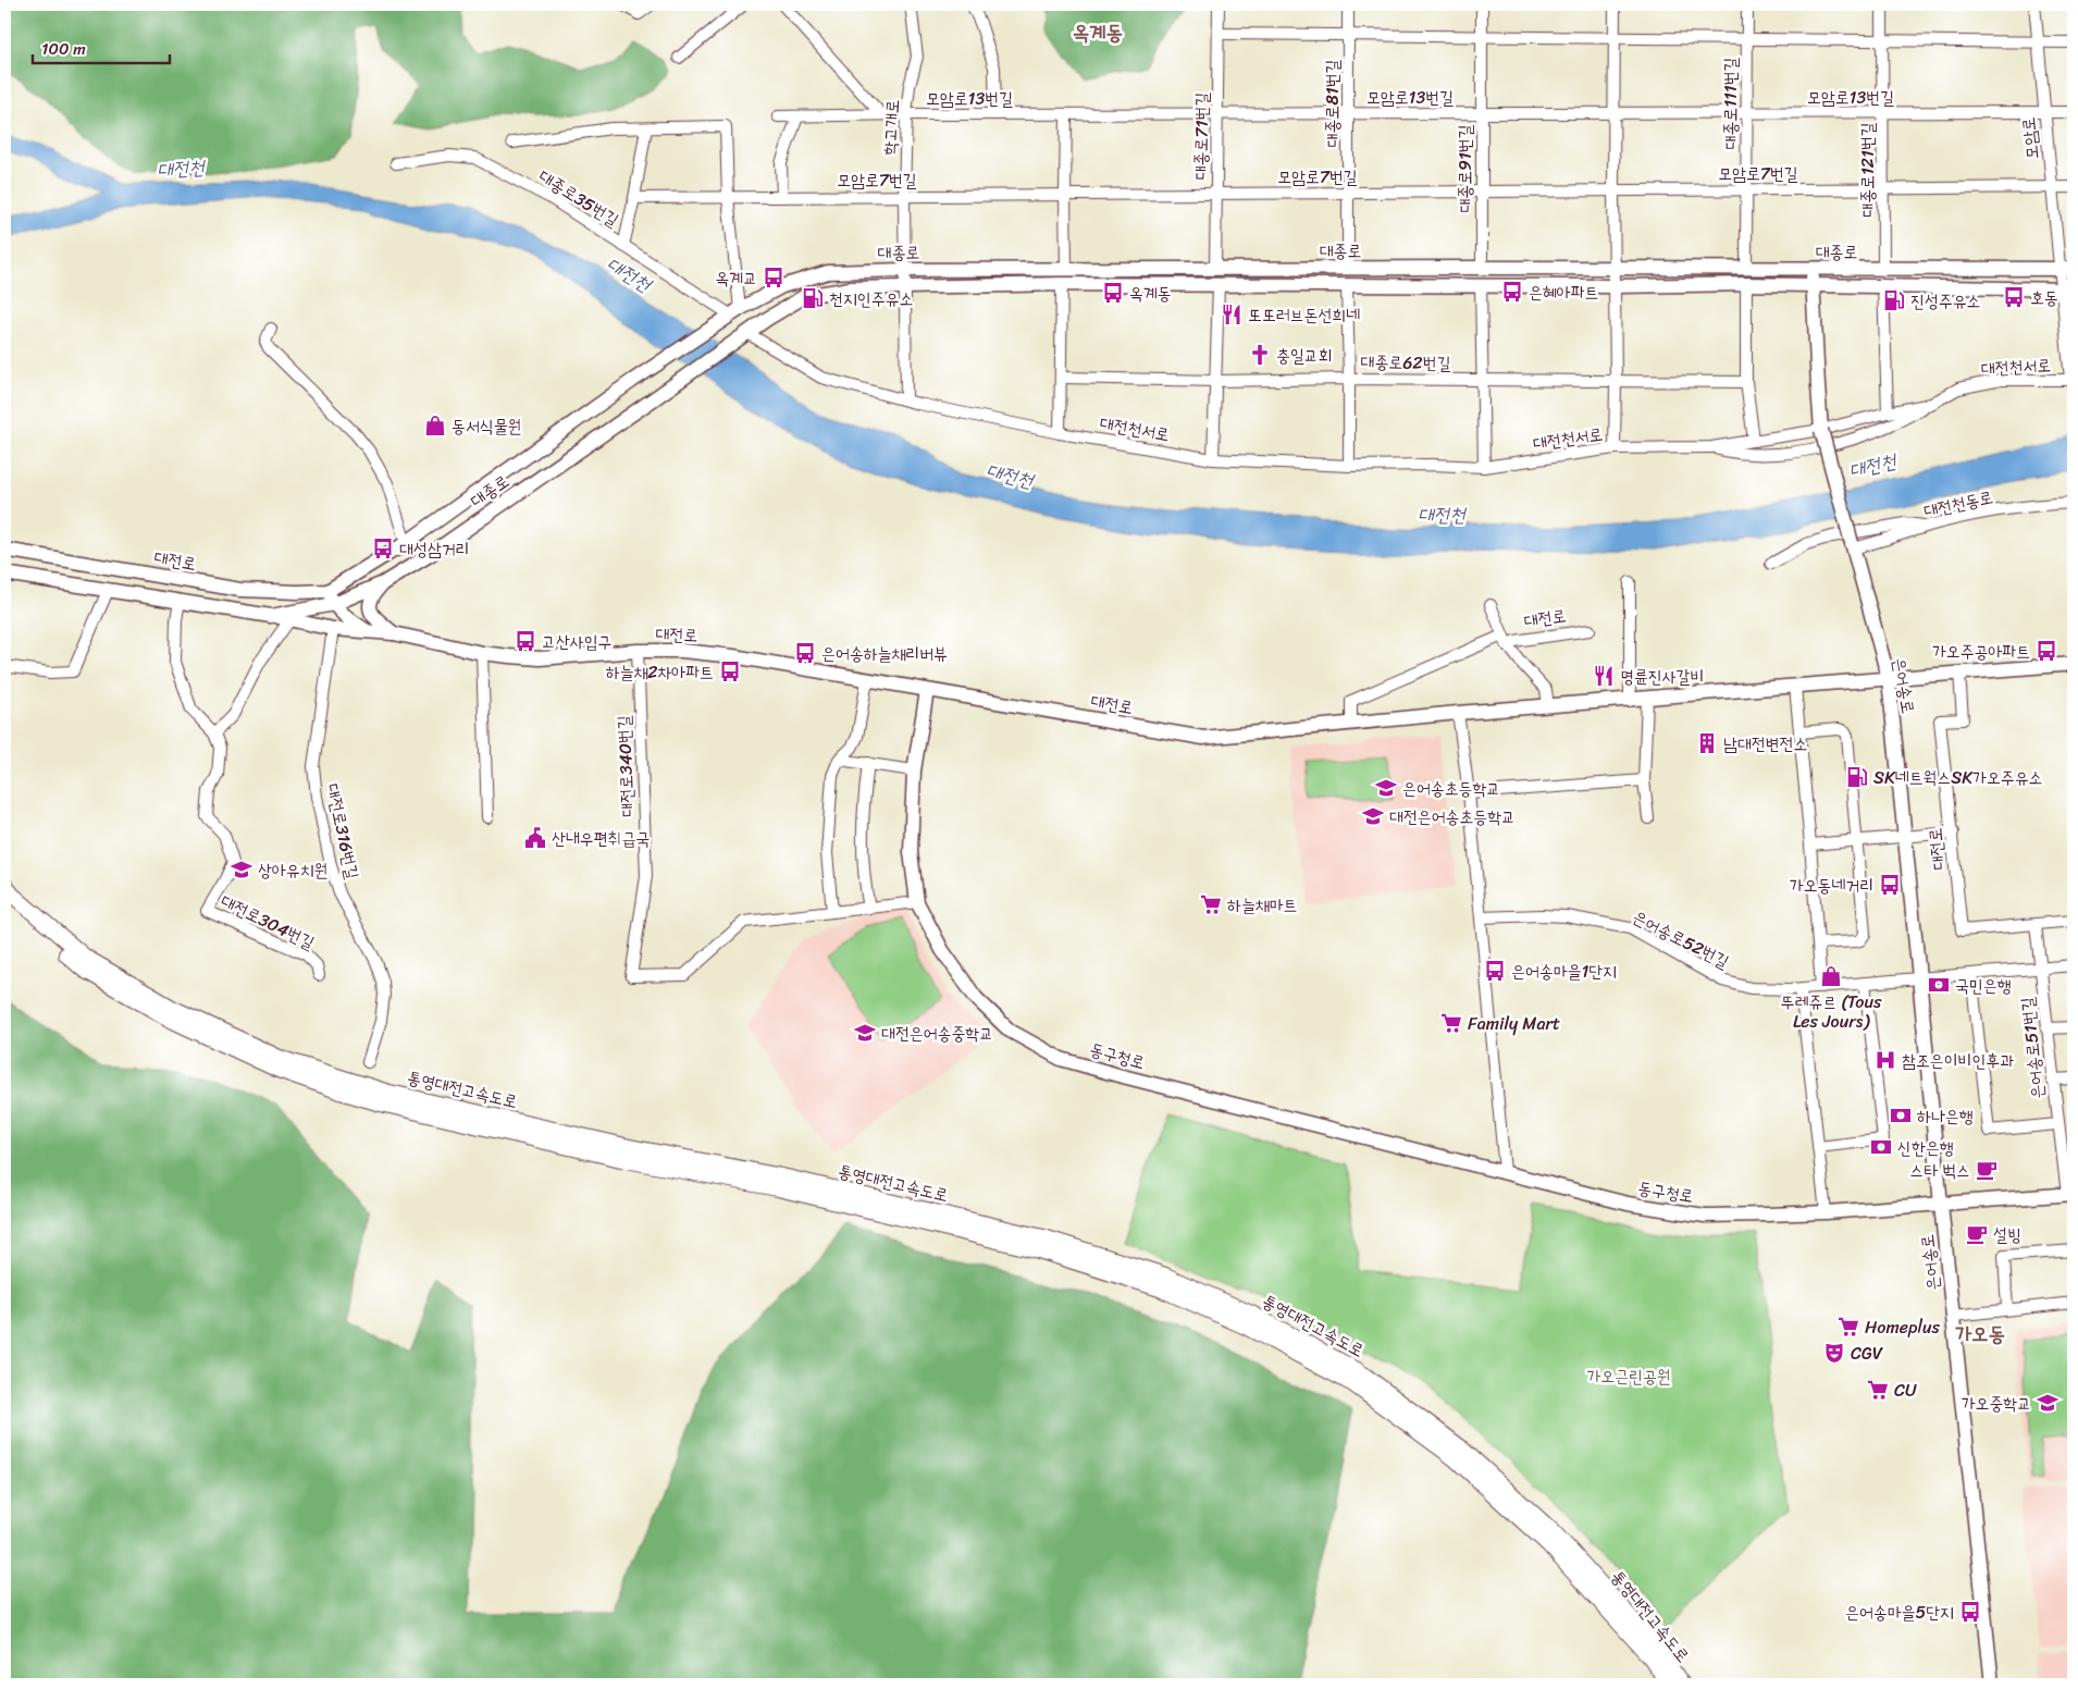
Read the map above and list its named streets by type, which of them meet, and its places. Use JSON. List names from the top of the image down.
{
  "streets": {
    "highway": ["통영대전고속도로"],
    "main road": [
      "대종로",
      "대전로",
      "은어송로",
      "동구청로"
    ],
    "street": [
      "모암로13번길",
      "대종로81번길",
      "대종로111번길",
      "학고개로",
      "대종로71번길",
      "모암로",
      "대종로91번길",
      "대종로121번길",
      "모암로7번길",
      "대종로35번길",
      "대종로62번길",
      "대전천서로",
      "대전천동로",
      "대전로340번길",
      "대전로316번길",
      "대전로304번길",
      "은어송로52번길",
      "은어송로51번길"
    ]
  },
  "crossings": [
    ["모암로13번길", "대종로81번길"],
    ["모암로13번길", "대종로111번길"],
    ["모암로13번길", "학고개로"],
    ["모암로13번길", "대종로71번길"],
    ["모암로13번길", "모암로"],
    ["모암로13번길", "대종로91번길"],
    ["모암로13번길", "대종로121번길"],
    ["대종로81번길", "모암로7번길"],
    ["대종로81번길", "대종로"],
    ["대종로111번길", "모암로7번길"],
    ["대종로111번길", "대종로"],
    ["학고개로", "모암로7번길"],
    ["학고개로", "대종로"],
    ["대종로71번길", "모암로7번길"],
    ["대종로71번길", "대종로"],
    ["모암로", "모암로7번길"],
    ["모암로", "대종로"],
    ["대종로91번길", "모암로7번길"],
    ["대종로91번길", "대종로"],
    ["대종로121번길", "모암로7번길"],
    ["대종로121번길", "대종로"],
    ["대종로35번길", "대종로"],
    ["대종로", "대종로62번길"],
    ["대종로", "대전천서로"],
    ["대종로", "대전로"],
    ["대전천서로", "은어송로"],
    ["대전천동로", "은어송로"],
    ["대전로", "은어송로"],
    ["대전로", "대전로340번길"],
    ["대전로", "대전로316번길"],
    ["대전로", "은어송로51번길"],
    ["대전로", "동구청로"],
    ["은어송로", "은어송로52번길"],
    ["은어송로", "동구청로"],
    ["은어송로51번길", "동구청로"]
  ],
  "districts": ["옥계동", "가오동"],
  "water": ["대전천"],
  "parks": ["가오근린공원"],
  "places": {
    "bus stop": [
      "옥계교",
      "은혜아파트",
      "옥계동",
      "호동",
      "대성삼거리",
      "고산사입구",
      "가오주공아파트",
      "은어송하늘채리버뷰",
      "하늘채2차아파트",
      "가오동네거리",
      "은어송마을1단지",
      "은어송마을5단지"
    ],
    "fuel station": ["천지인주유소", "진성주유소", "SK네트웍스SK가오주유소"],
    "restaurant": ["또또러브돈선희네", "명륜진사갈비"],
    "church": ["충일교회"],
    "shop": ["동서식물원", "뚜레쥬르 (Tous Les Jours)"],
    "building": ["남대전변전소"],
    "school or university": [
      "은어송초등학교",
      "대전은어송초등학교",
      "상아유치원",
      "대전은어송중학교",
      "가오중학교"
    ],
    "public building": ["산내우편취급국"],
    "supermarket": [
      "하늘채마트",
      "Family Mart",
      "Homeplus",
      "CU"
    ],
    "bank": ["국민은행", "하나은행", "신한은행"],
    "hospital": ["참조은이비인후과"],
    "cafe": ["스타 벅스", "설빙"],
    "theatre": ["CGV"]
  },
  "scale_bar": "100 m"
}
